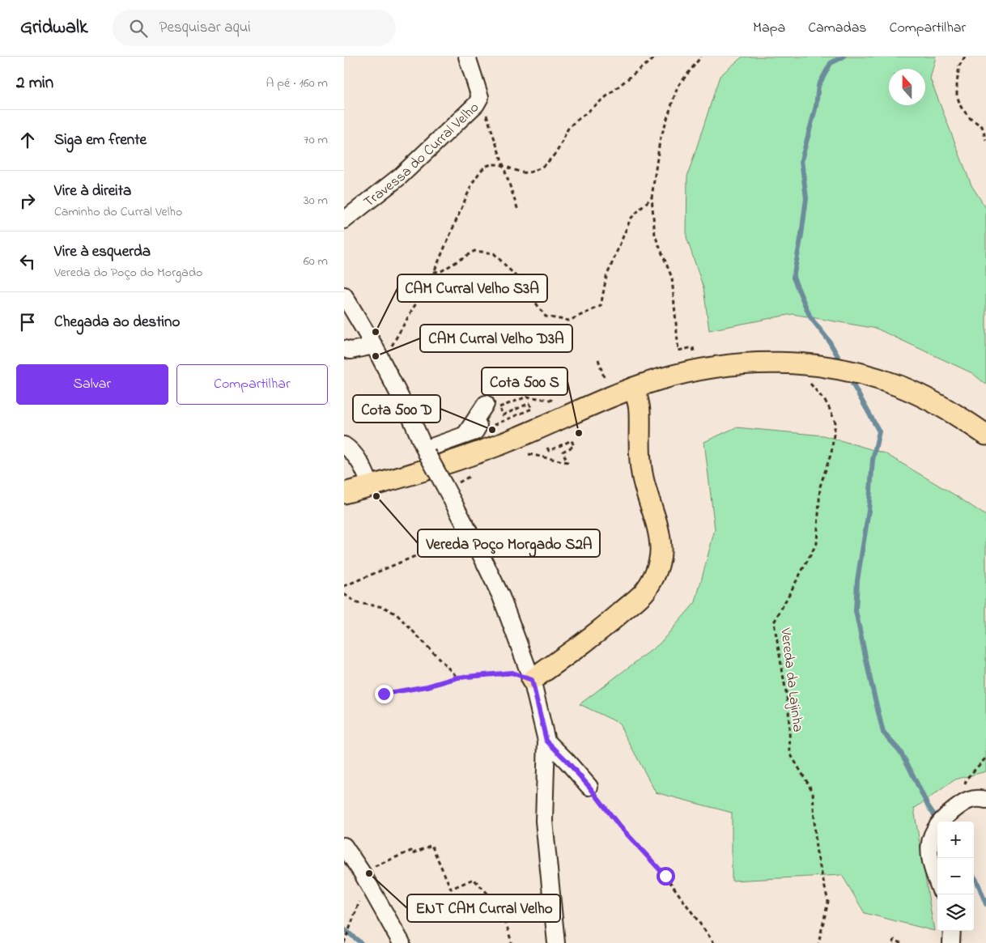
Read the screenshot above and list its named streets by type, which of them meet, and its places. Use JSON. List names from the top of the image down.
{
  "streets": {
    "street": ["Travessa do Curral Velho"],
    "path": ["Vereda da Lajinha"]
  },
  "places": [
    "CAM Curral Velho S3A",
    "CAM Curral Velho D3A",
    "Cota 500 D",
    "Cota 500 S",
    "Vereda Poço Morgado S2A",
    "ENT CAM Curral Velho"
  ],
  "north": "top",
  "page": {
    "header": "Gridwalk",
    "search": "Pesquisar aqui",
    "nav": ["Mapa", "Camadas", "Compartilhar"],
    "heading": ["2 min", "A pé · 160 m"],
    "list": [
      ["Siga em frente", "70 m"],
      ["Vire à direita", "Caminho do Curral Velho", "30 m"],
      ["Vire à esquerda", "Vereda do Poço do Morgado", "60 m"],
      "Chegada ao destino"
    ],
    "buttons": ["Salvar", "Compartilhar"],
    "map_buttons": ["+", "−"]
  }
}
